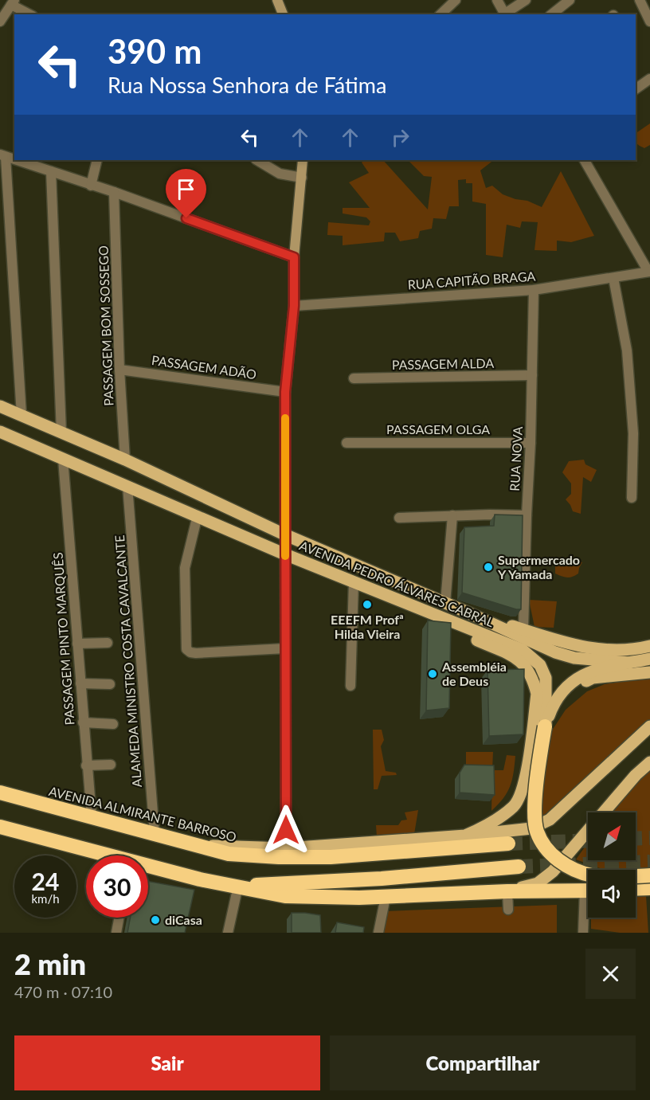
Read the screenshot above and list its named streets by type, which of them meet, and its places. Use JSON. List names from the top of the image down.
{
  "streets": {
    "highway": ["AVENIDA ALMIRANTE BARROSO"],
    "main road": ["AVENIDA PEDRO ÁLVARES CABRAL"],
    "street": [
      "RUA CAPITÃO BRAGA",
      "PASSAGEM BOM SOSSEGO",
      "PASSAGEM ALDA",
      "PASSAGEM ADÃO",
      "PASSAGEM OLGA",
      "RUA NOVA",
      "PASSAGEM PINTO MARQUÊS",
      "ALAMEDA MINISTRO COSTA CAVALCANTE"
    ]
  },
  "crossings": [
    ["RUA CAPITÃO BRAGA", "RUA NOVA"],
    ["PASSAGEM BOM SOSSEGO", "PASSAGEM ADÃO"],
    ["PASSAGEM BOM SOSSEGO", "AVENIDA PEDRO ÁLVARES CABRAL"],
    ["PASSAGEM ALDA", "RUA NOVA"],
    ["PASSAGEM OLGA", "RUA NOVA"],
    ["AVENIDA PEDRO ÁLVARES CABRAL", "PASSAGEM PINTO MARQUÊS"],
    ["AVENIDA PEDRO ÁLVARES CABRAL", "ALAMEDA MINISTRO COSTA CAVALCANTE"],
    ["PASSAGEM PINTO MARQUÊS", "AVENIDA ALMIRANTE BARROSO"],
    ["ALAMEDA MINISTRO COSTA CAVALCANTE", "AVENIDA ALMIRANTE BARROSO"]
  ],
  "places": [
    "Supermercado Y Yamada",
    "EEEFM Profª Hilda Vieira",
    "Assembléia de Deus",
    "diCasa"
  ],
  "north": "top right",
  "page": {
    "turn": ["390 m", "Rua Nossa Senhora de Fátima"],
    "speed": "24 km/h",
    "limit": "30",
    "heading": ["2 min", "470 m · 07:10"],
    "buttons": ["Sair", "Compartilhar"]
  }
}
